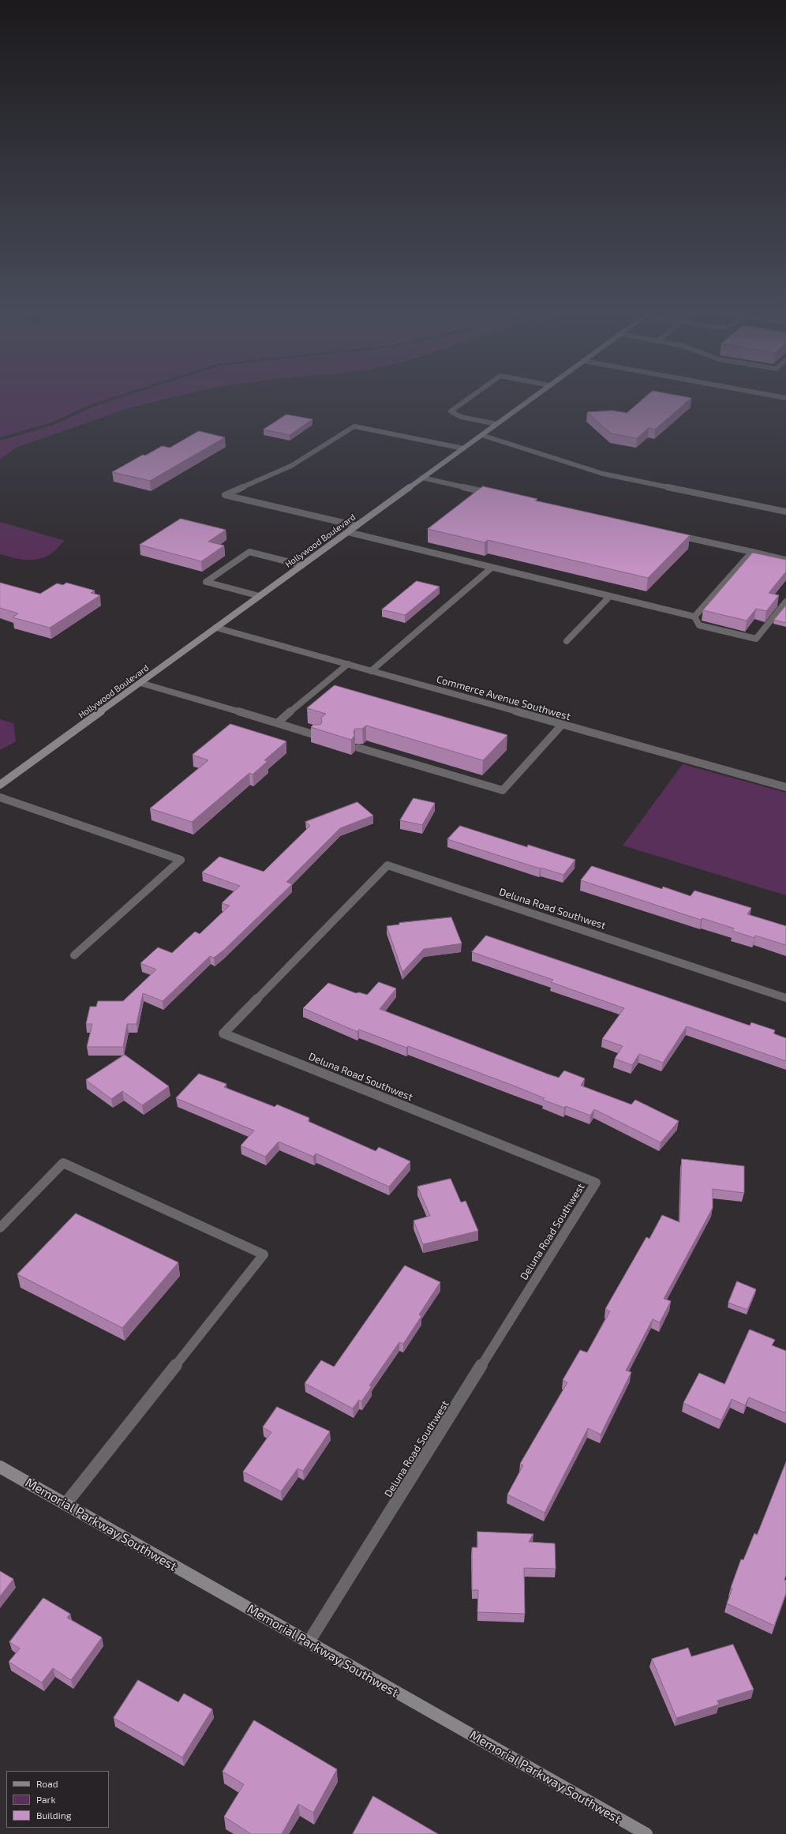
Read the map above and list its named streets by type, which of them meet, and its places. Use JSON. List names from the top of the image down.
{
  "streets": {
    "street": [
      "Hollywood Boulevard",
      "Commerce Avenue Southwest",
      "Deluna Road Southwest",
      "Memorial Parkway Southwest"
    ]
  },
  "crossings": [
    ["Hollywood Boulevard", "Commerce Avenue Southwest"],
    ["Deluna Road Southwest", "Memorial Parkway Southwest"]
  ],
  "legend": ["Road", "Park", "Building"]
}
